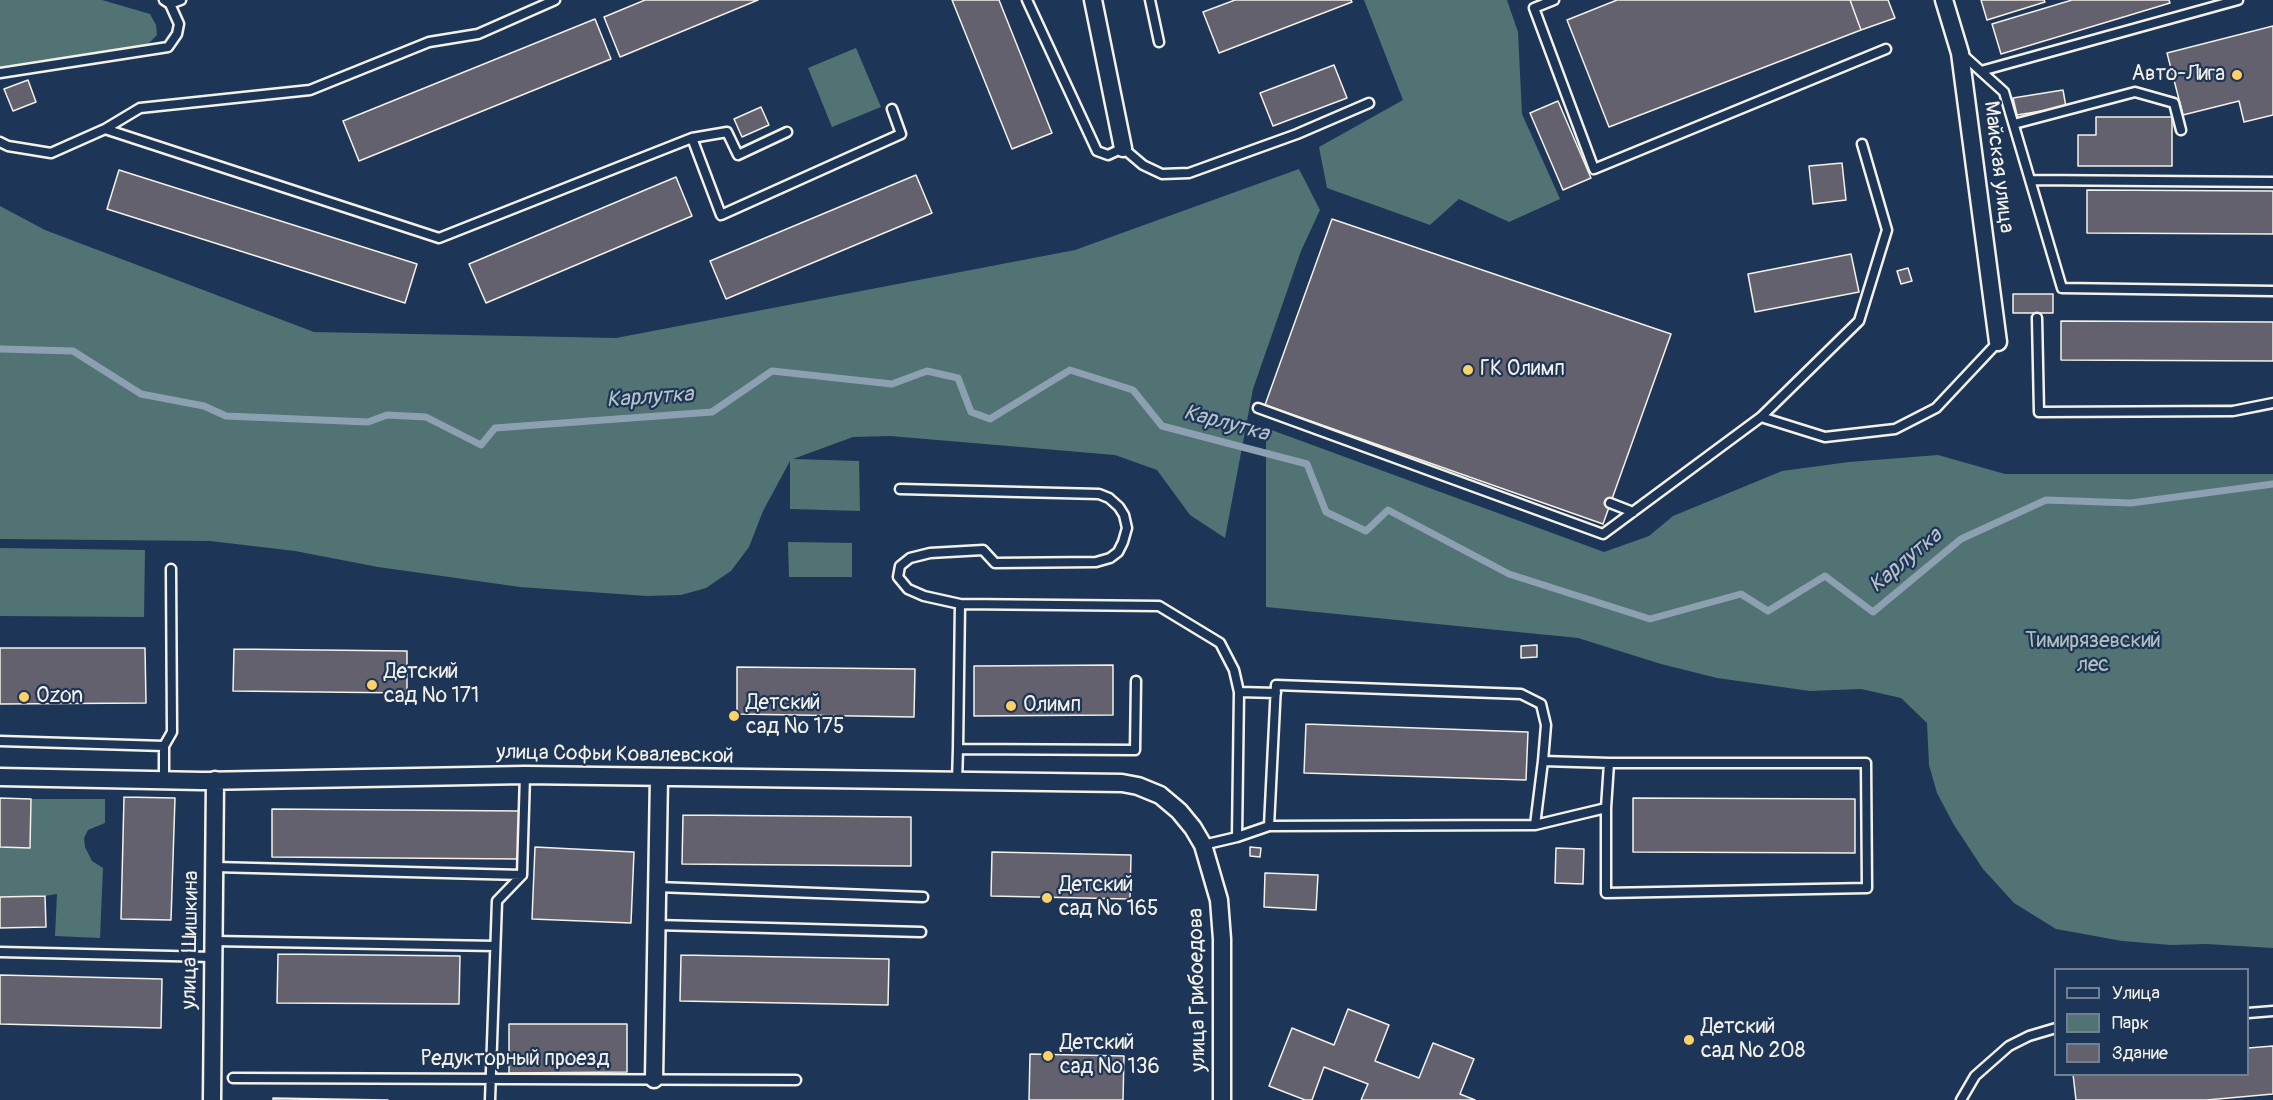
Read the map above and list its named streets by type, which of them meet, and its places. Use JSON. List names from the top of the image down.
{
  "streets": {
    "street": [
      "Майская улица",
      "улица Софьи Ковалевской",
      "улица Шишкина",
      "улица Грибоедова"
    ],
    "lane": ["Редукторный проезд"]
  },
  "crossings": [
    ["улица Софьи Ковалевской", "улица Шишкина"],
    ["улица Софьи Ковалевской", "улица Грибоедова"]
  ],
  "water": ["Карлутка"],
  "parks": ["Тимирязевский лес"],
  "places": [
    "Авто-Лига",
    "ГК Олимп",
    "Детский сад № 171",
    "Ozon",
    "Олимп",
    "Детский сад № 175",
    "Детский сад № 165",
    "Детский сад № 208",
    "Детский сад № 136"
  ],
  "legend": ["Улица", "Парк", "Здание"]
}
